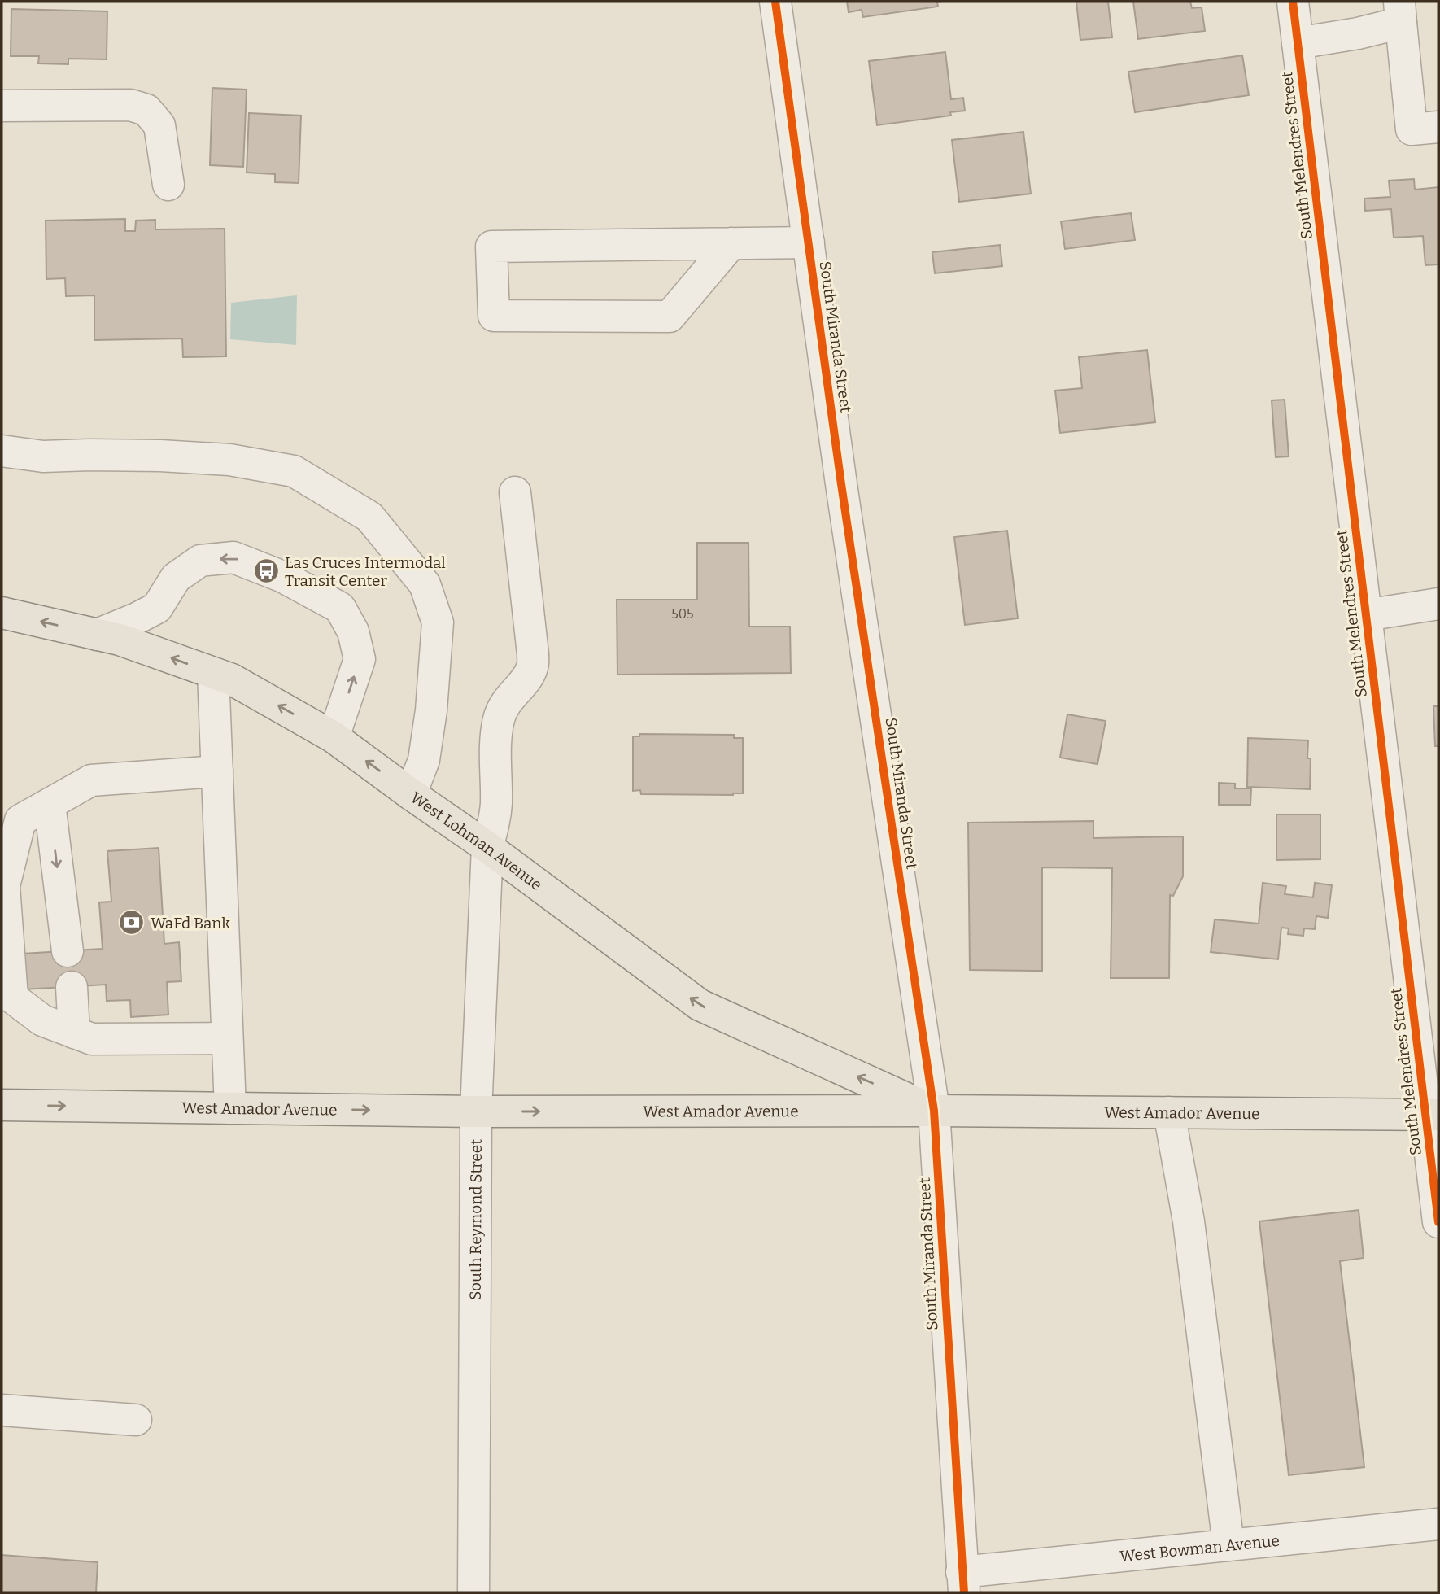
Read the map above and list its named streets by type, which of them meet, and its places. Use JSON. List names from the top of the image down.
{
  "streets": {
    "main road": ["West Lohman Avenue", "West Amador Avenue"],
    "street": [
      "South Melendres Street",
      "South Miranda Street",
      "South Reymond Street",
      "West Bowman Avenue"
    ]
  },
  "crossings": [
    ["South Melendres Street", "West Amador Avenue"],
    ["South Miranda Street", "West Lohman Avenue"],
    ["South Miranda Street", "West Amador Avenue"],
    ["South Miranda Street", "West Bowman Avenue"],
    ["West Lohman Avenue", "West Amador Avenue"],
    ["West Lohman Avenue", "South Reymond Street"],
    ["West Amador Avenue", "South Reymond Street"]
  ],
  "one_way": ["West Lohman Avenue", "West Amador Avenue"],
  "places": {
    "bus stop": ["Las Cruces Intermodal Transit Center"],
    "bank": ["WaFd Bank"]
  },
  "house_numbers": ["505"]
}
